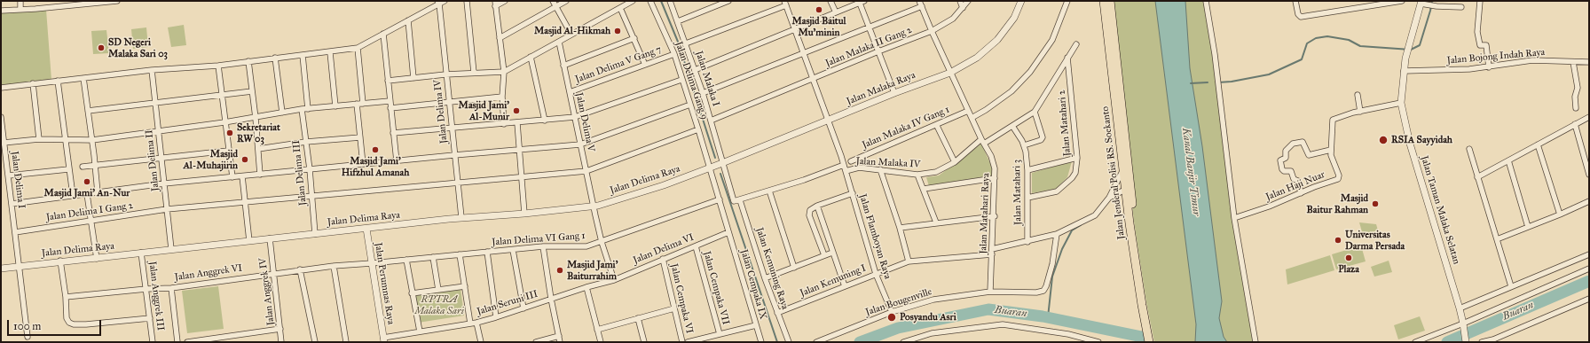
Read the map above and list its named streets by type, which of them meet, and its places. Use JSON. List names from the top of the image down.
{
  "streets": {
    "main road": ["Jalan Jenderal Polisi RS. Soekanto"],
    "street": [
      "Jalan Malaka II Gang 2",
      "Jalan Bojong Indah Raya",
      "Jalan Delima V Gang 7",
      "Jalan Malaka I",
      "Jalan Delima Gang 9",
      "Jalan Malaka Raya",
      "Jalan Delima IV",
      "Jalan Delima V",
      "Jalan Matahari 2",
      "Jalan Malaka IV Gang 1",
      "Jalan Delima II",
      "Jalan Malaka IV",
      "Jalan Delima III",
      "Jalan Delima I",
      "Jalan Delima Raya",
      "Jalan Haji Nuar",
      "Jalan Matahari 3",
      "Jalan Taman Malaka Selatan",
      "Jalan Delima I Gang 2",
      "Jalan Matahari Raya",
      "Jalan Flamboyan Raya",
      "Jalan Delima VI Gang 1",
      "Jalan Delima VI",
      "Jalan Kemuning Raya",
      "Jalan Anggrek VI",
      "Jalan Kemuning I",
      "Jalan Perumnas Raya",
      "Jalan Cempaka IX",
      "Jalan Cempaka VII",
      "Jalan Anggrek IV",
      "Jalan Anggrek III",
      "Jalan Cempaka VI",
      "Jalan Bougenville",
      "Jalan Seruni III"
    ]
  },
  "crossings": [
    ["Jalan Malaka II Gang 2", "Jalan Malaka I"],
    ["Jalan Bojong Indah Raya", "Jalan Taman Malaka Selatan"],
    ["Jalan Delima V Gang 7", "Jalan Delima Gang 9"],
    ["Jalan Delima V Gang 7", "Jalan Delima V"],
    ["Jalan Malaka I", "Jalan Malaka Raya"],
    ["Jalan Malaka I", "Jalan Delima Raya"],
    ["Jalan Delima Gang 9", "Jalan Delima Raya"],
    ["Jalan Delima Gang 9", "Jalan Delima I Gang 2"],
    ["Jalan Malaka Raya", "Jalan Delima Raya"],
    ["Jalan Delima IV", "Jalan Delima Raya"],
    ["Jalan Delima IV", "Jalan Delima I Gang 2"],
    ["Jalan Delima V", "Jalan Delima Raya"],
    ["Jalan Delima V", "Jalan Delima I Gang 2"],
    ["Jalan Matahari 2", "Jalan Matahari 3"],
    ["Jalan Delima II", "Jalan Delima Raya"],
    ["Jalan Delima II", "Jalan Delima I Gang 2"],
    ["Jalan Malaka IV", "Jalan Matahari 3"],
    ["Jalan Malaka IV", "Jalan Matahari Raya"],
    ["Jalan Malaka IV", "Jalan Flamboyan Raya"],
    ["Jalan Malaka IV", "Jalan Kemuning Raya"],
    ["Jalan Delima III", "Jalan Delima Raya"],
    ["Jalan Delima III", "Jalan Delima I Gang 2"],
    ["Jalan Delima I", "Jalan Delima Raya"],
    ["Jalan Delima I", "Jalan Delima I Gang 2"],
    ["Jalan Delima Raya", "Jalan Perumnas Raya"],
    ["Jalan Delima Raya", "Jalan Anggrek IV"],
    ["Jalan Delima Raya", "Jalan Anggrek III"],
    ["Jalan Haji Nuar", "Jalan Taman Malaka Selatan"],
    ["Jalan Matahari 3", "Jalan Kemuning I"],
    ["Jalan Matahari Raya", "Jalan Kemuning I"],
    ["Jalan Matahari Raya", "Jalan Bougenville"],
    ["Jalan Flamboyan Raya", "Jalan Kemuning I"],
    ["Jalan Flamboyan Raya", "Jalan Bougenville"],
    ["Jalan Delima VI Gang 1", "Jalan Perumnas Raya"],
    ["Jalan Delima VI", "Jalan Cempaka IX"],
    ["Jalan Delima VI", "Jalan Cempaka VII"],
    ["Jalan Delima VI", "Jalan Cempaka VI"],
    ["Jalan Delima VI", "Jalan Seruni III"],
    ["Jalan Kemuning Raya", "Jalan Kemuning I"],
    ["Jalan Anggrek VI", "Jalan Anggrek IV"],
    ["Jalan Anggrek VI", "Jalan Anggrek III"],
    ["Jalan Perumnas Raya", "Jalan Seruni III"]
  ],
  "water": ["Kanal Banjir Timur", "Buaran"],
  "parks": ["RPTRA Malaka Sari"],
  "places": [
    "Masjid Baitul Mu'minin",
    "Masjid Al-Hikmah",
    "SD Negeri Malaka Sari 03",
    "Masjid Jami' Al-Munir",
    "Sekretariat RW 03",
    "RSIA Sayyidah",
    "Masjid Jami' Hifzhul Amanah",
    "Masjid Al-Muhajirin",
    "Masjid Jami' An-Nur",
    "Masjid Baitur Rahman",
    "Universitas Darma Persada",
    "Plaza",
    "Masjid Jami' Baiturrahim",
    "Posyandu Asri"
  ],
  "scale_bar": "100 m"
}
